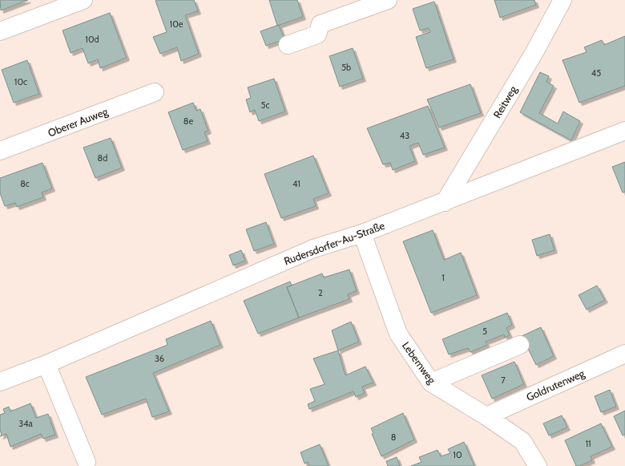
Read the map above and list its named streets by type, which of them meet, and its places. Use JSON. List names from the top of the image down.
{
  "streets": {
    "street": [
      "Reitweg",
      "Oberer Auweg",
      "Rudersdorfer-Au-Straße",
      "Lebernweg",
      "Goldrutenweg"
    ]
  },
  "crossings": [
    ["Reitweg", "Rudersdorfer-Au-Straße"],
    ["Rudersdorfer-Au-Straße", "Lebernweg"],
    ["Lebernweg", "Goldrutenweg"]
  ],
  "house_numbers": [
    "10e",
    "10d",
    "5b",
    "45",
    "10c",
    "5c",
    "8e",
    "43",
    "8d",
    "8c",
    "41",
    "1",
    "2",
    "5",
    "36",
    "7",
    "34a",
    "8",
    "11",
    "10"
  ]
}
